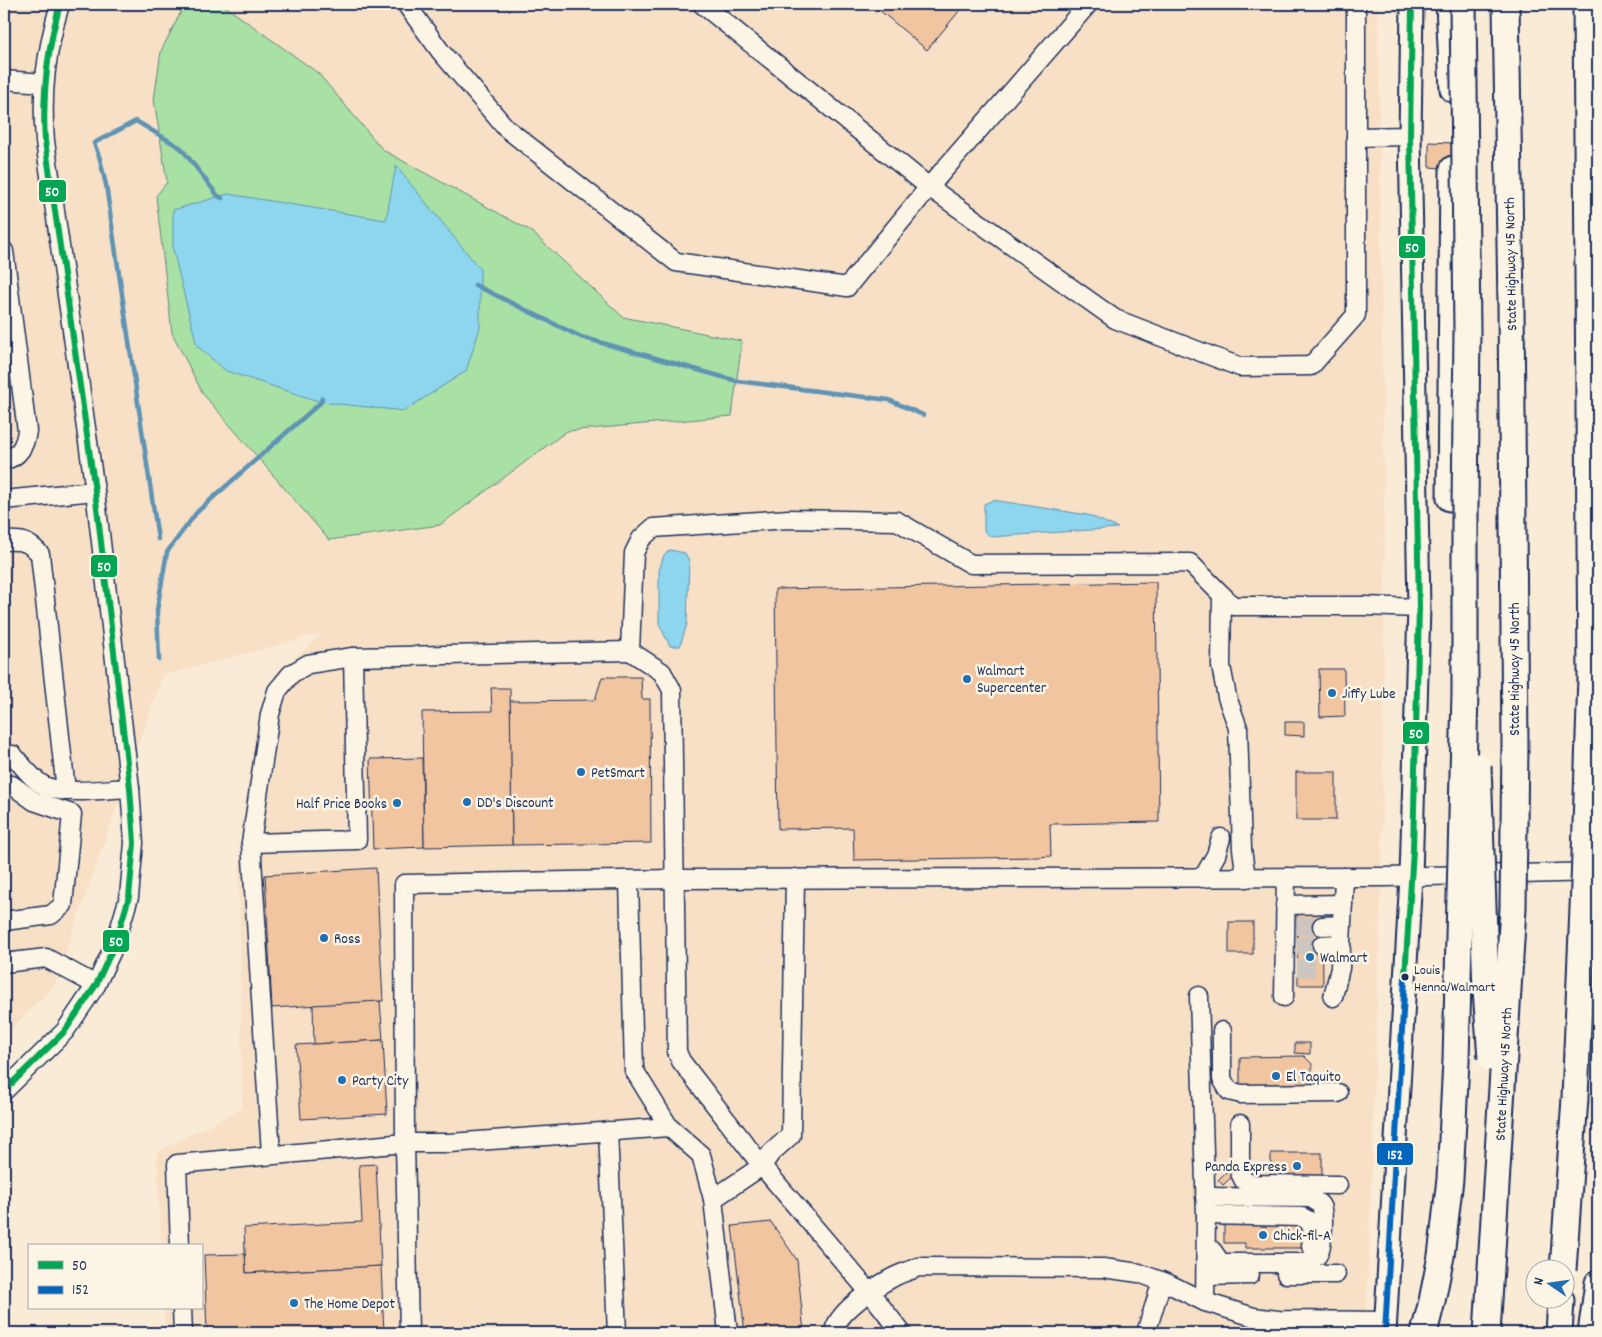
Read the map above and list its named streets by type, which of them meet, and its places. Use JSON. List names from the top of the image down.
{
  "streets": {
    "highway": ["State Highway 45 North"]
  },
  "places": [
    "Walmart Supercenter",
    "Jiffy Lube",
    "PetSmart",
    "DD's Discount",
    "Half Price Books",
    "Ross",
    "Walmart",
    "Louis Henna/Walmart",
    "El Taquito",
    "Party City",
    "Panda Express",
    "Chick-fil-A",
    "The Home Depot"
  ],
  "lines": ["transit line 50", "transit line 152"],
  "legend": ["50", "152"],
  "north": "left"
}
